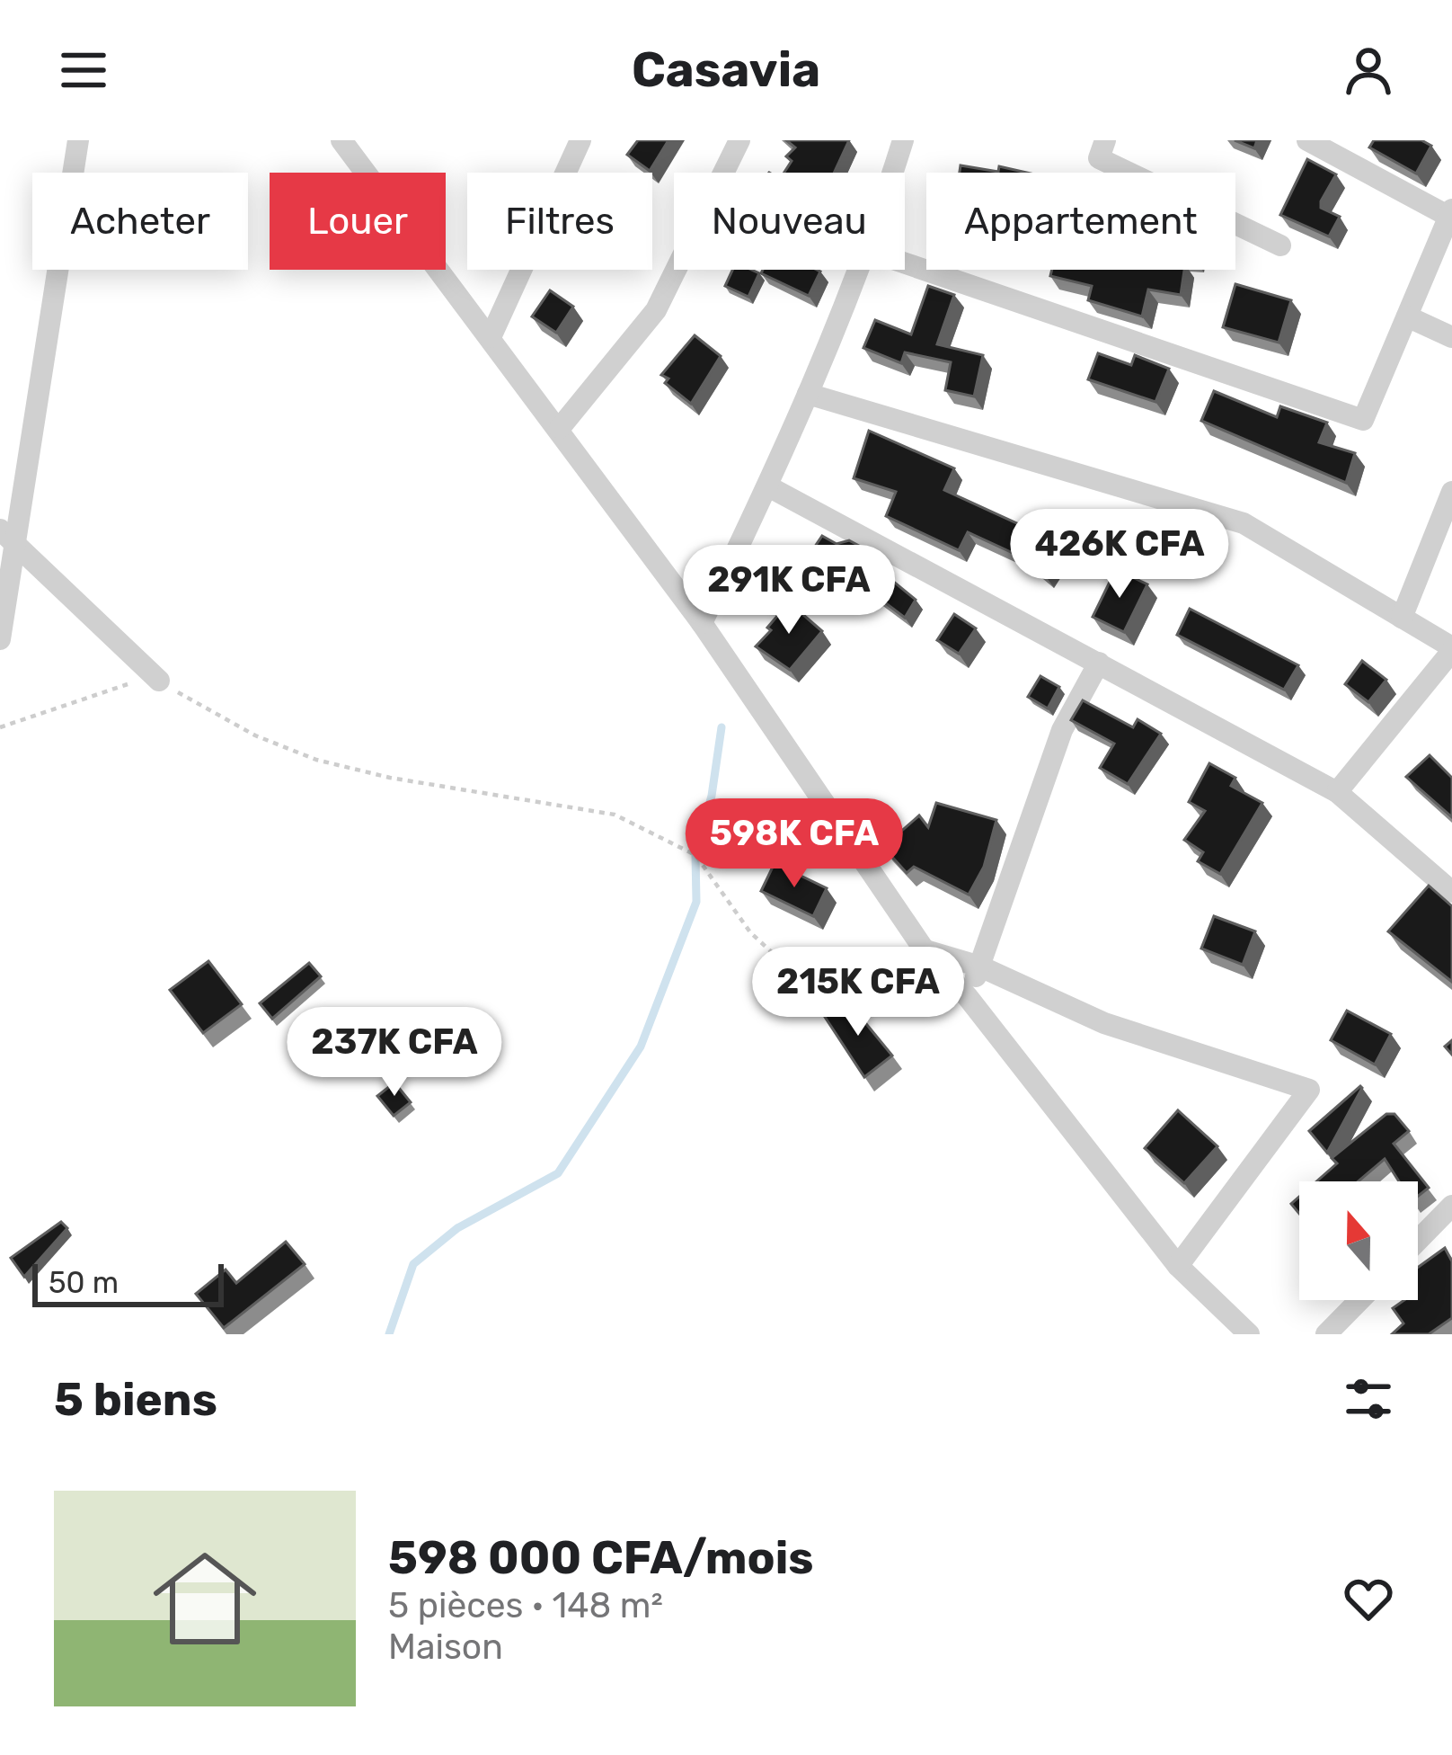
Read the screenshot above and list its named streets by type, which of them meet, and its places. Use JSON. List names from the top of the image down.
{
  "scale_bar": "50 m",
  "north": "top",
  "page": {
    "header": "Casavia",
    "chip": [
      "Acheter",
      "Louer",
      "Filtres",
      "Nouveau",
      "Appartement"
    ],
    "price": [
      "426K CFA",
      "291K CFA",
      "598K CFA",
      "215K CFA",
      "237K CFA"
    ],
    "scale": "50 m",
    "heading": "5 biens",
    "list": [
      {
        "name": "598 000 CFA/mois",
        "note": "5 pièces · 148 m² · Maison"
      }
    ]
  }
}
